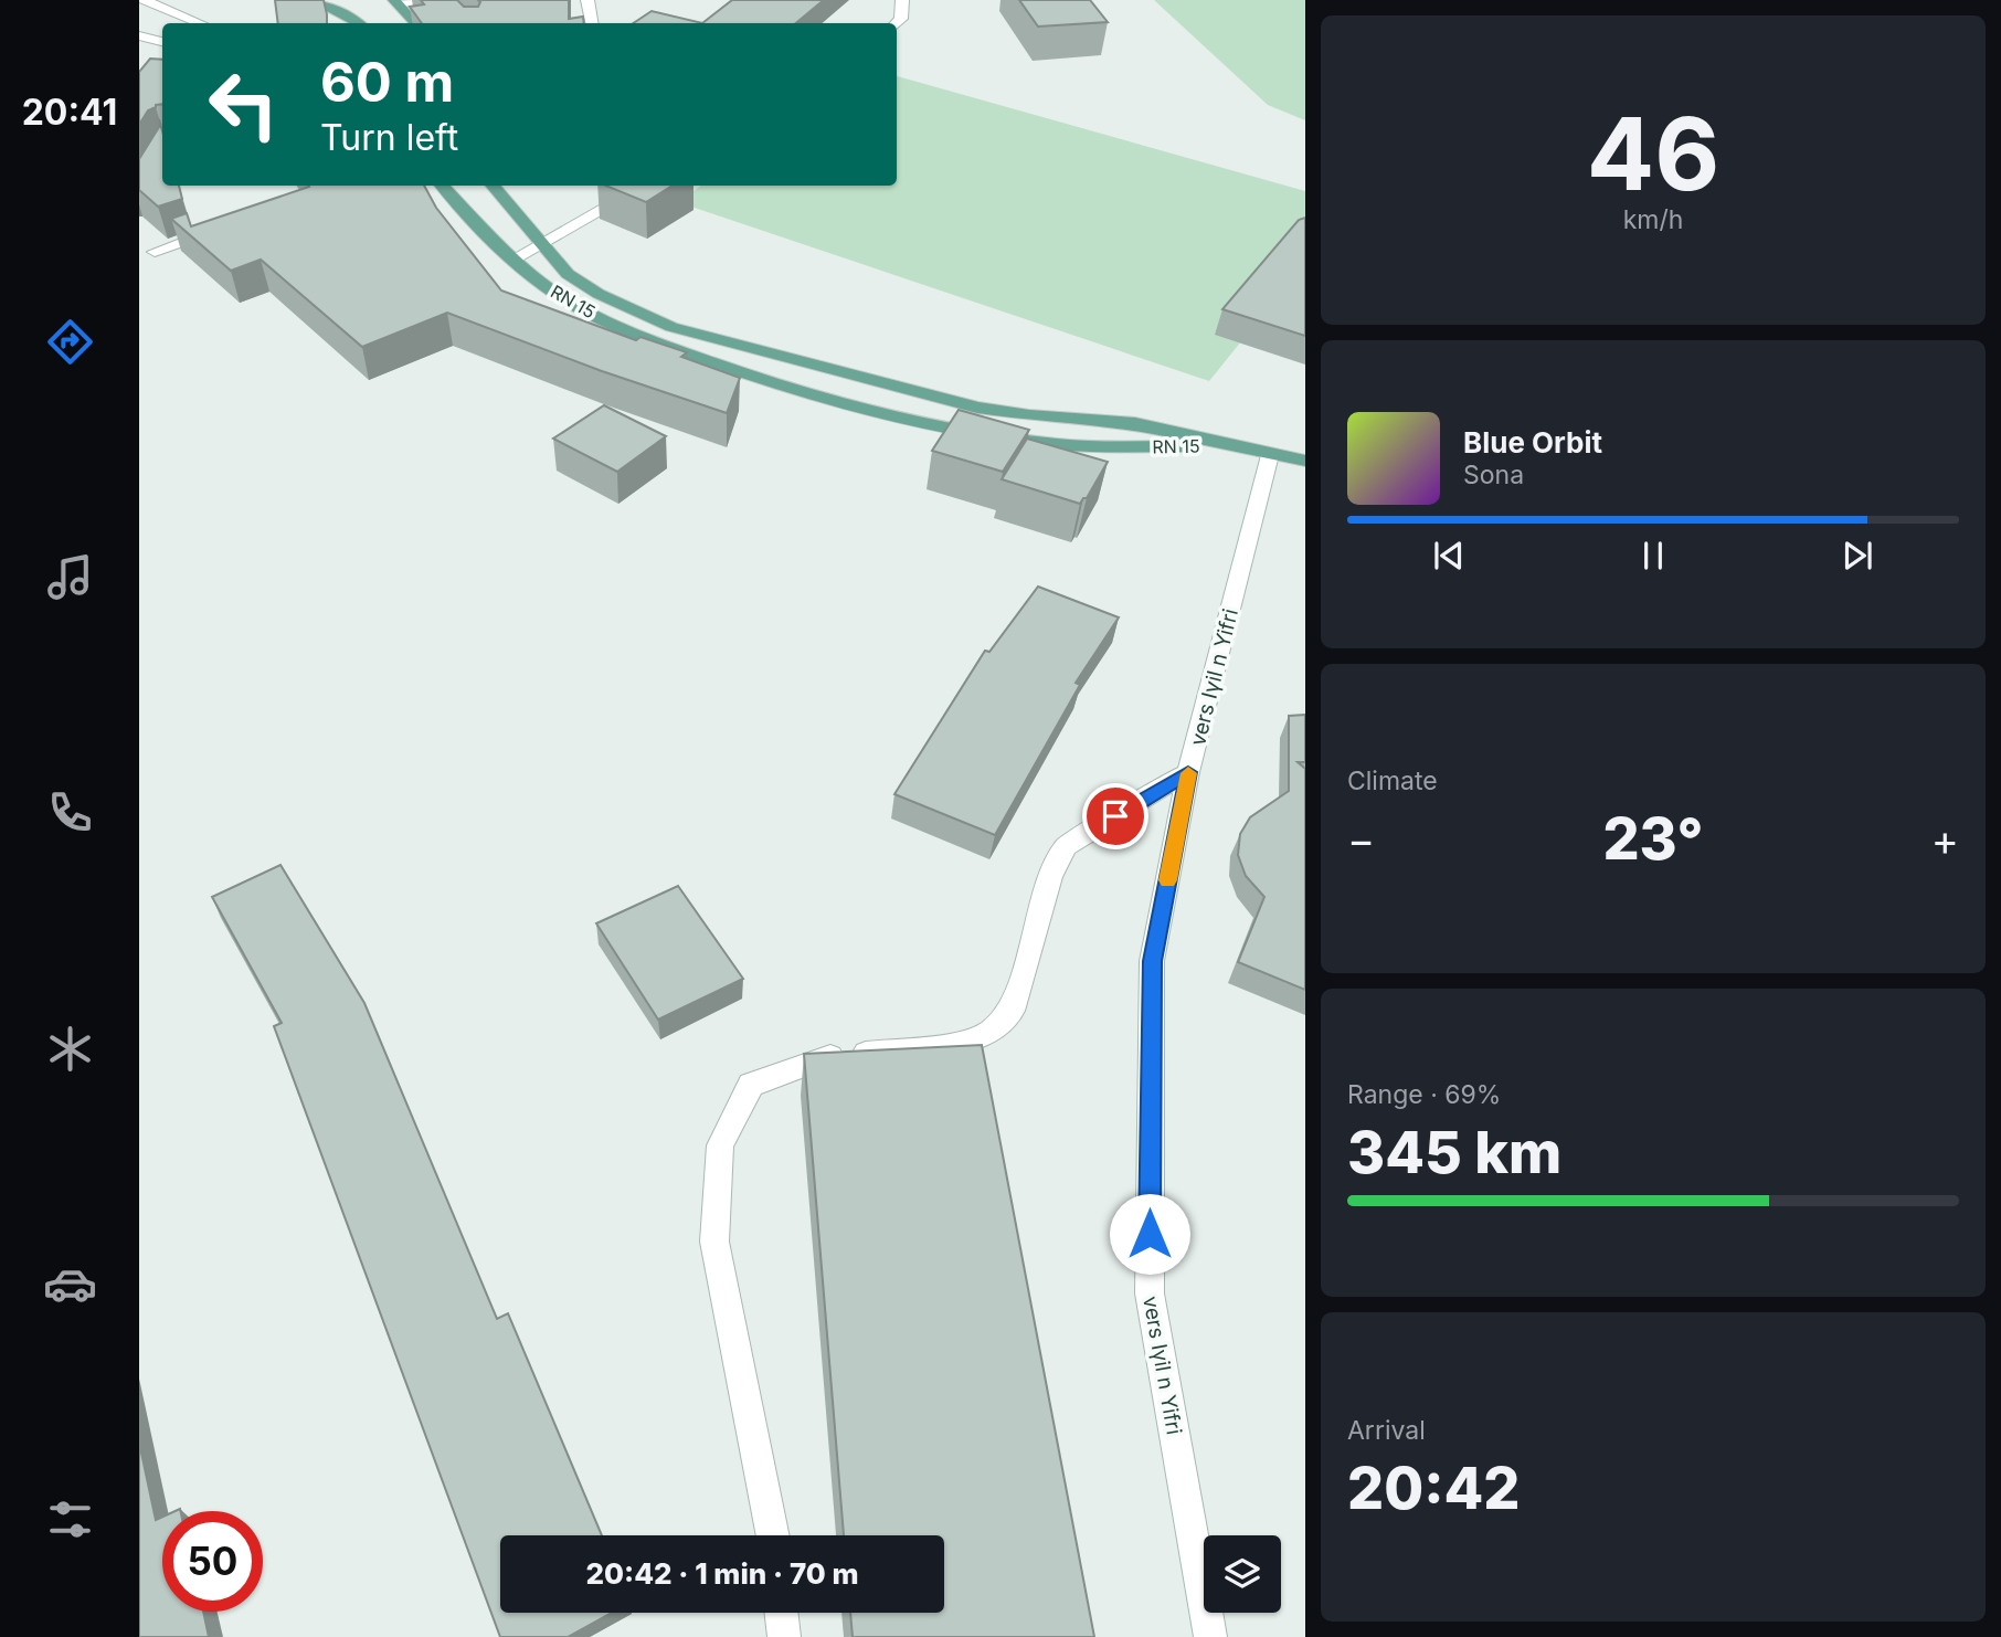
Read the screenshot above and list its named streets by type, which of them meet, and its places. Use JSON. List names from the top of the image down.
{
  "streets": {
    "main road": ["RN 15", "vers Iγil n Yifri"]
  },
  "crossings": [
    ["RN 15", "vers Iγil n Yifri"]
  ],
  "page": {
    "tabs": "20:41",
    "tile": [
      ["46", "km/h"],
      "Climate",
      ["Range · 69%", "345 km"],
      ["Arrival", "20:42"]
    ],
    "turn": ["60 m", "Turn left"],
    "song": ["Blue Orbit", "Sona"],
    "heat": ["−", "23°", "+"],
    "limit": "50",
    "trip": "20:42 · 1 min · 70 m"
  }
}
